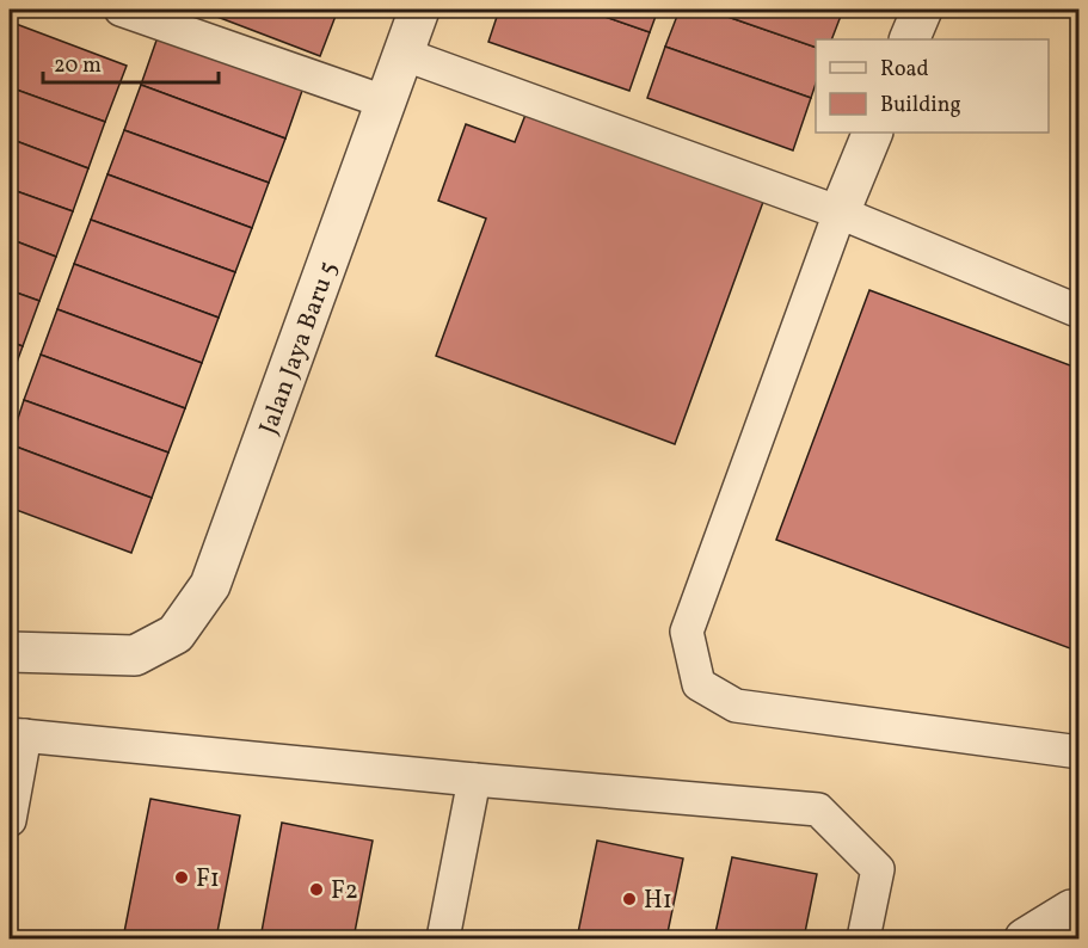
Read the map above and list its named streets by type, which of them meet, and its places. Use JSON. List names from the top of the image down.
{
  "streets": {
    "street": ["Jalan Jaya Baru 5"]
  },
  "places": ["F1", "F2", "H1"],
  "legend": ["Road", "Building"],
  "scale_bar": "20 m"
}
